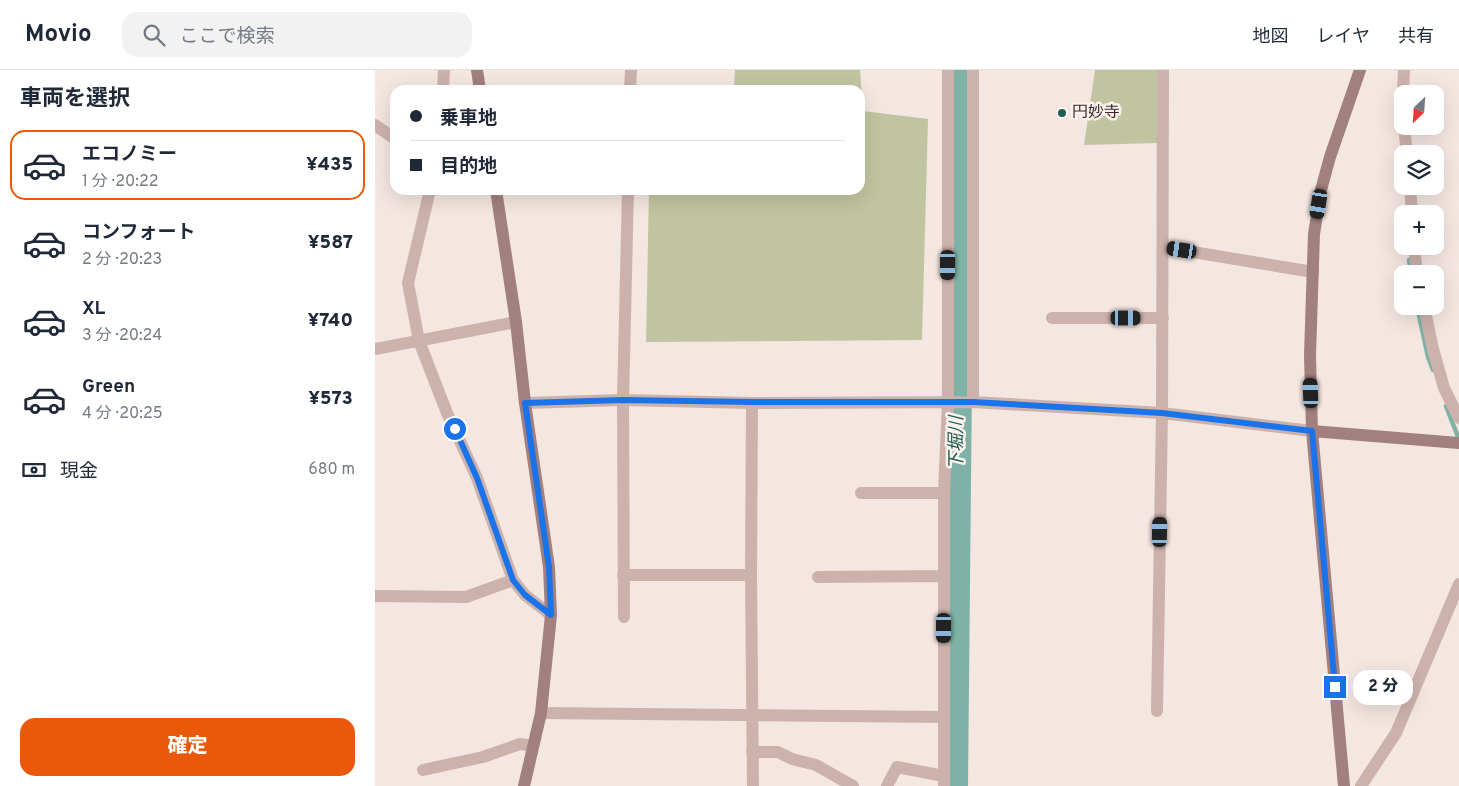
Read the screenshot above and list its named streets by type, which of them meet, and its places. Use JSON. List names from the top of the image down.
{
  "water": ["下堀川"],
  "places": ["円妙寺"],
  "north": "bottom left",
  "page": {
    "header": "Movio",
    "search": "ここで検索",
    "nav": ["地図", "レイヤ", "共有"],
    "heading": "車両を選択",
    "map_buttons": ["+", "−"],
    "banner": ["乗車地", "目的地"],
    "list": [
      {
        "name": "エコノミー",
        "note": "1 分 · 20:22",
        "value": "¥435"
      },
      {
        "name": "コンフォート",
        "note": "2 分 · 20:23",
        "value": "¥587"
      },
      {
        "name": "XL",
        "note": "3 分 · 20:24",
        "value": "¥740"
      },
      {
        "name": "Green",
        "note": "4 分 · 20:25",
        "value": "¥573"
      }
    ],
    "pay": ["現金", "680 m"],
    "bubble": "2 分",
    "buttons": "確定"
  }
}
